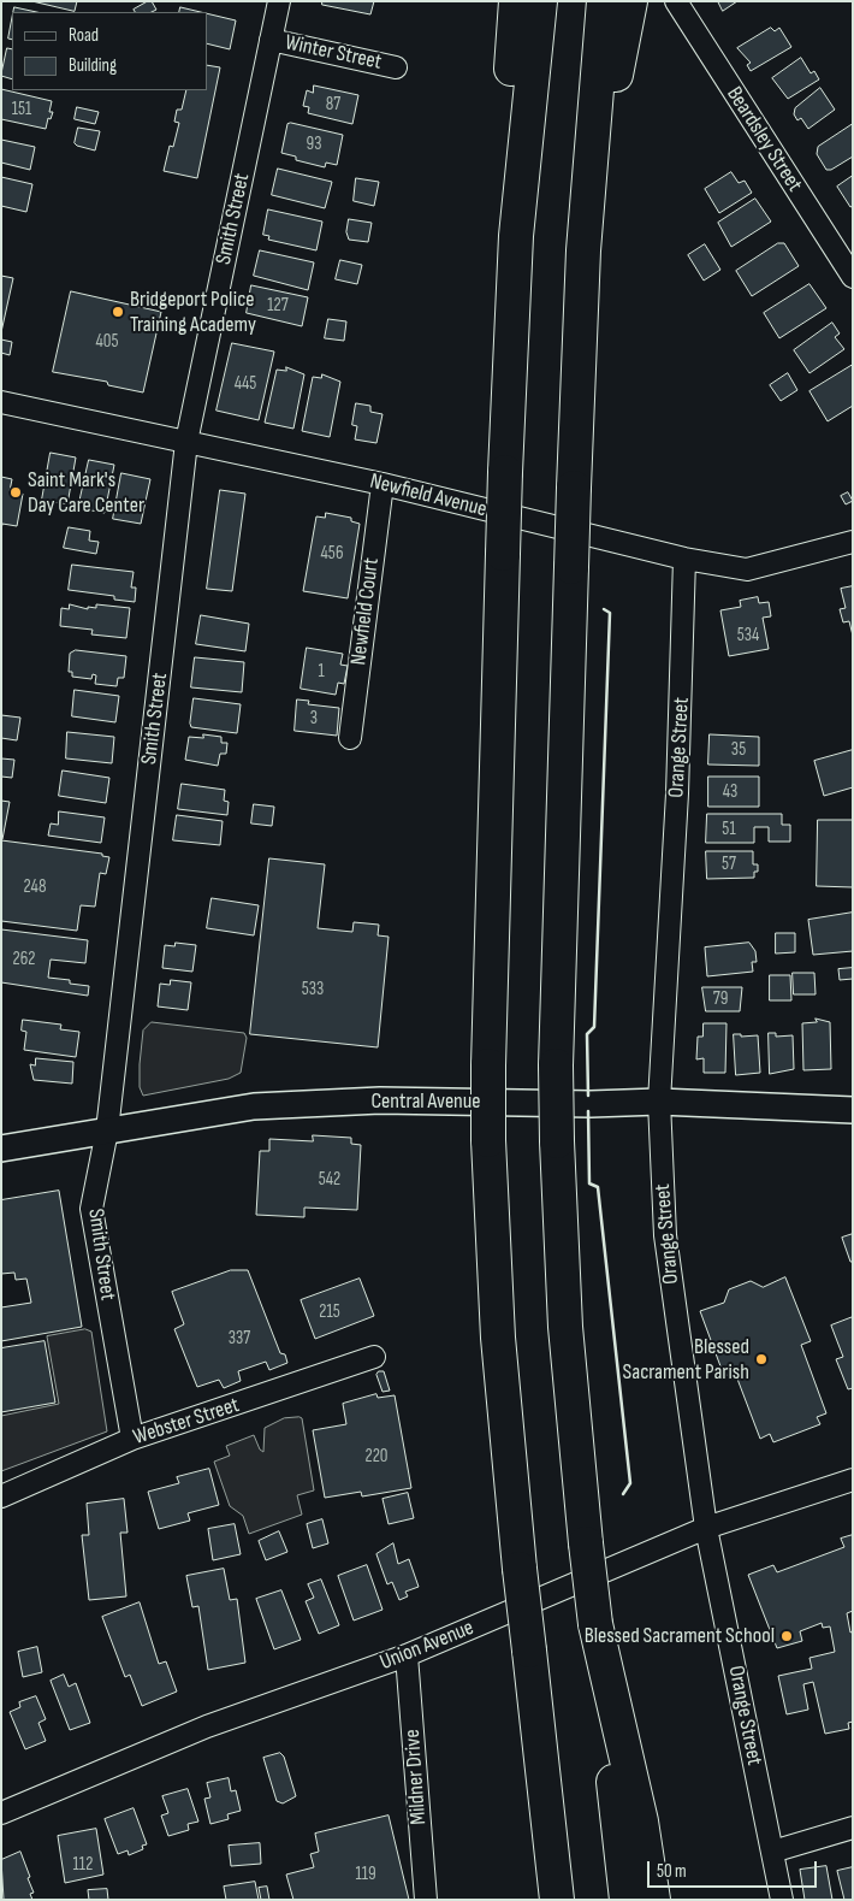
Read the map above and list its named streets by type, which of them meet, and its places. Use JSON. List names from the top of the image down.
{
  "streets": {
    "street": [
      "Winter Street",
      "Beardsley Street",
      "Smith Street",
      "Newfield Avenue",
      "Newfield Court",
      "Orange Street",
      "Central Avenue",
      "Webster Street",
      "Union Avenue",
      "Mildner Drive"
    ]
  },
  "crossings": [
    ["Winter Street", "Smith Street"],
    ["Smith Street", "Newfield Avenue"],
    ["Smith Street", "Central Avenue"],
    ["Smith Street", "Webster Street"],
    ["Newfield Avenue", "Newfield Court"],
    ["Newfield Avenue", "Orange Street"],
    ["Orange Street", "Central Avenue"],
    ["Orange Street", "Union Avenue"],
    ["Union Avenue", "Mildner Drive"]
  ],
  "places": [
    "Bridgeport Police Training Academy",
    "Saint Mark's Day Care Center",
    "Blessed Sacrament Parish",
    "Blessed Sacrament School"
  ],
  "house_numbers": [
    "87",
    "151",
    "93",
    "127",
    "405",
    "445",
    "456",
    "534",
    "1",
    "3",
    "35",
    "43",
    "51",
    "57",
    "248",
    "262",
    "533",
    "79",
    "542",
    "215",
    "337",
    "220",
    "112",
    "119"
  ],
  "legend": ["Road", "Building"],
  "scale_bar": "50 m"
}
